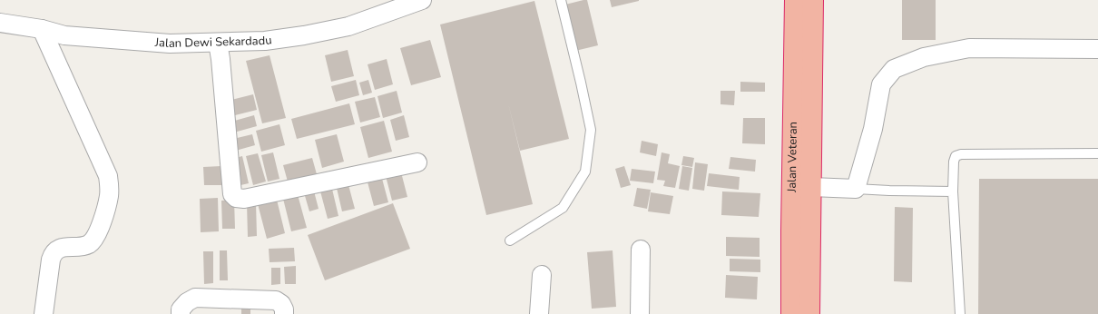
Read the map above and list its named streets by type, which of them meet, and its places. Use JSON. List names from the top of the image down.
{
  "streets": {
    "highway": ["Jalan Veteran"],
    "street": ["Jalan Dewi Sekardadu"]
  }
}
